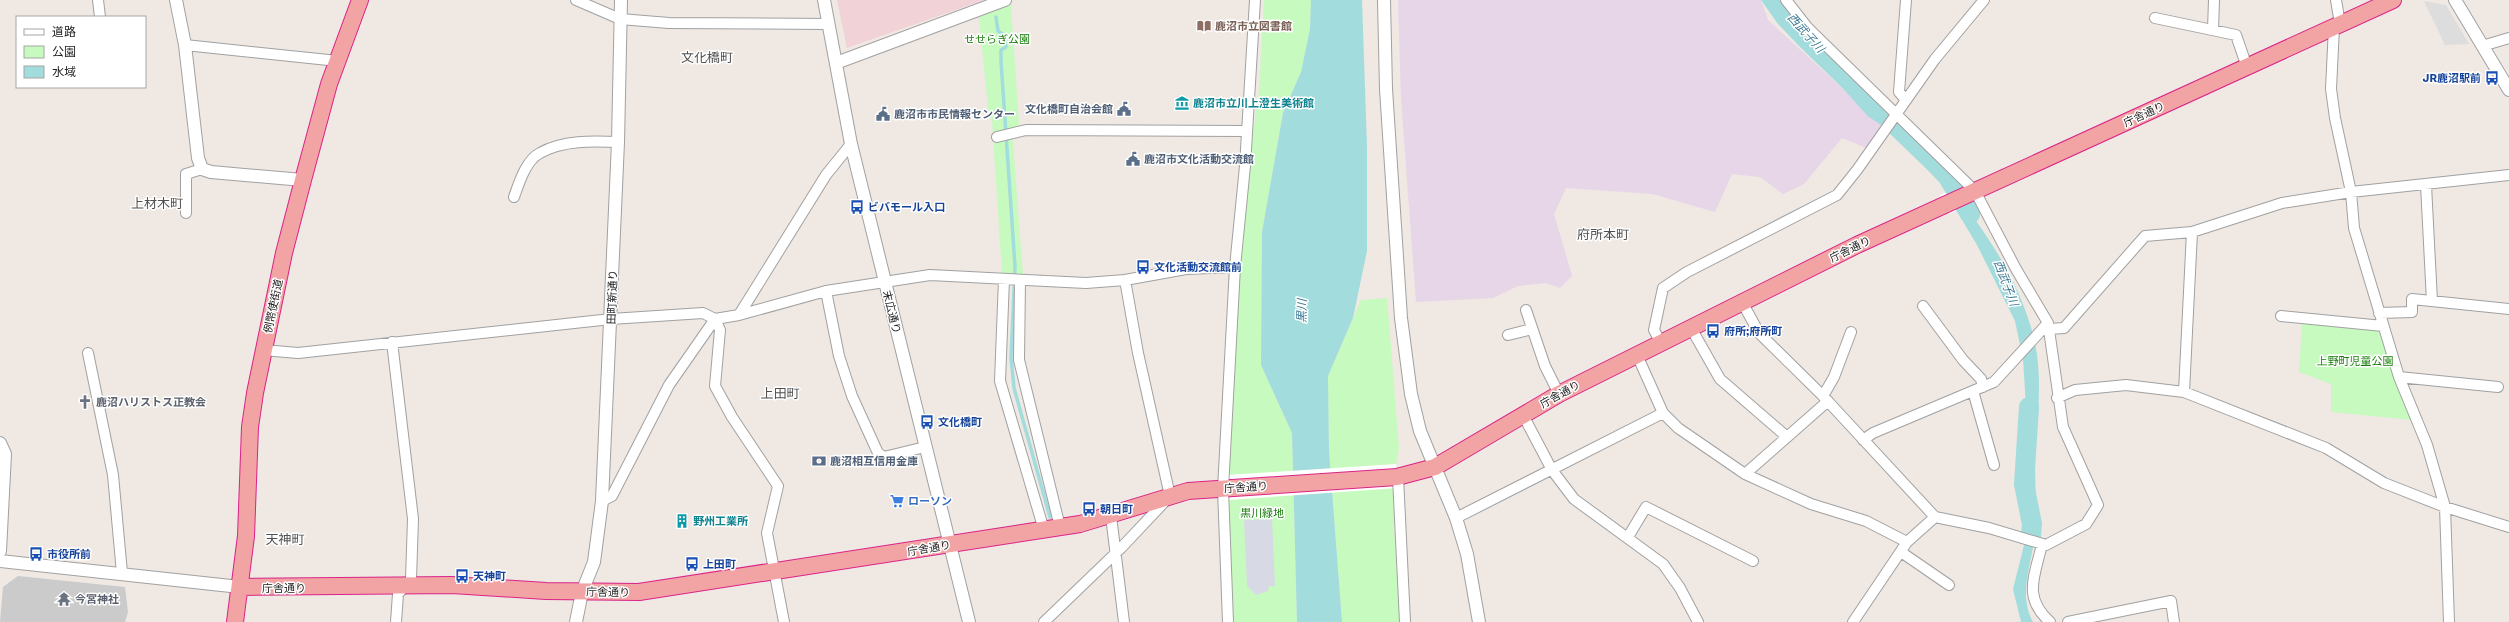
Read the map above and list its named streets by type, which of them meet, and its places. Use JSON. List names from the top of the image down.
{
  "streets": {
    "highway": ["庁舎通り", "例幣使街道"],
    "street": ["田町新通り", "末広通り"]
  },
  "crossings": [
    ["庁舎通り", "田町新通り"],
    ["庁舎通り", "例幣使街道"],
    ["庁舎通り", "末広通り"]
  ],
  "districts": [
    "文化橋町",
    "上材木町",
    "府所本町",
    "上田町",
    "天神町"
  ],
  "water": ["西武子川", "黒川"],
  "parks": ["せせらぎ公園", "上野町児童公園", "黒川緑地"],
  "places": {
    "library": ["鹿沼市立図書館"],
    "bus stop": [
      "JR鹿沼駅前",
      "ビバモール入口",
      "文化活動交流館前",
      "府所;府所町",
      "文化橋町",
      "朝日町",
      "市役所前",
      "上田町",
      "天神町"
    ],
    "museum": ["鹿沼市立川上澄生美術館"],
    "public building": ["文化橋町自治会館", "鹿沼市市民情報センター", "鹿沼市文化活動交流館"],
    "church": ["鹿沼ハリストス正教会"],
    "bank": ["鹿沼相互信用金庫"],
    "supermarket": ["ローソン"],
    "building": ["野州工業所"],
    "temple": ["今宮神社"]
  },
  "legend": ["道路", "公園", "水域"]
}
